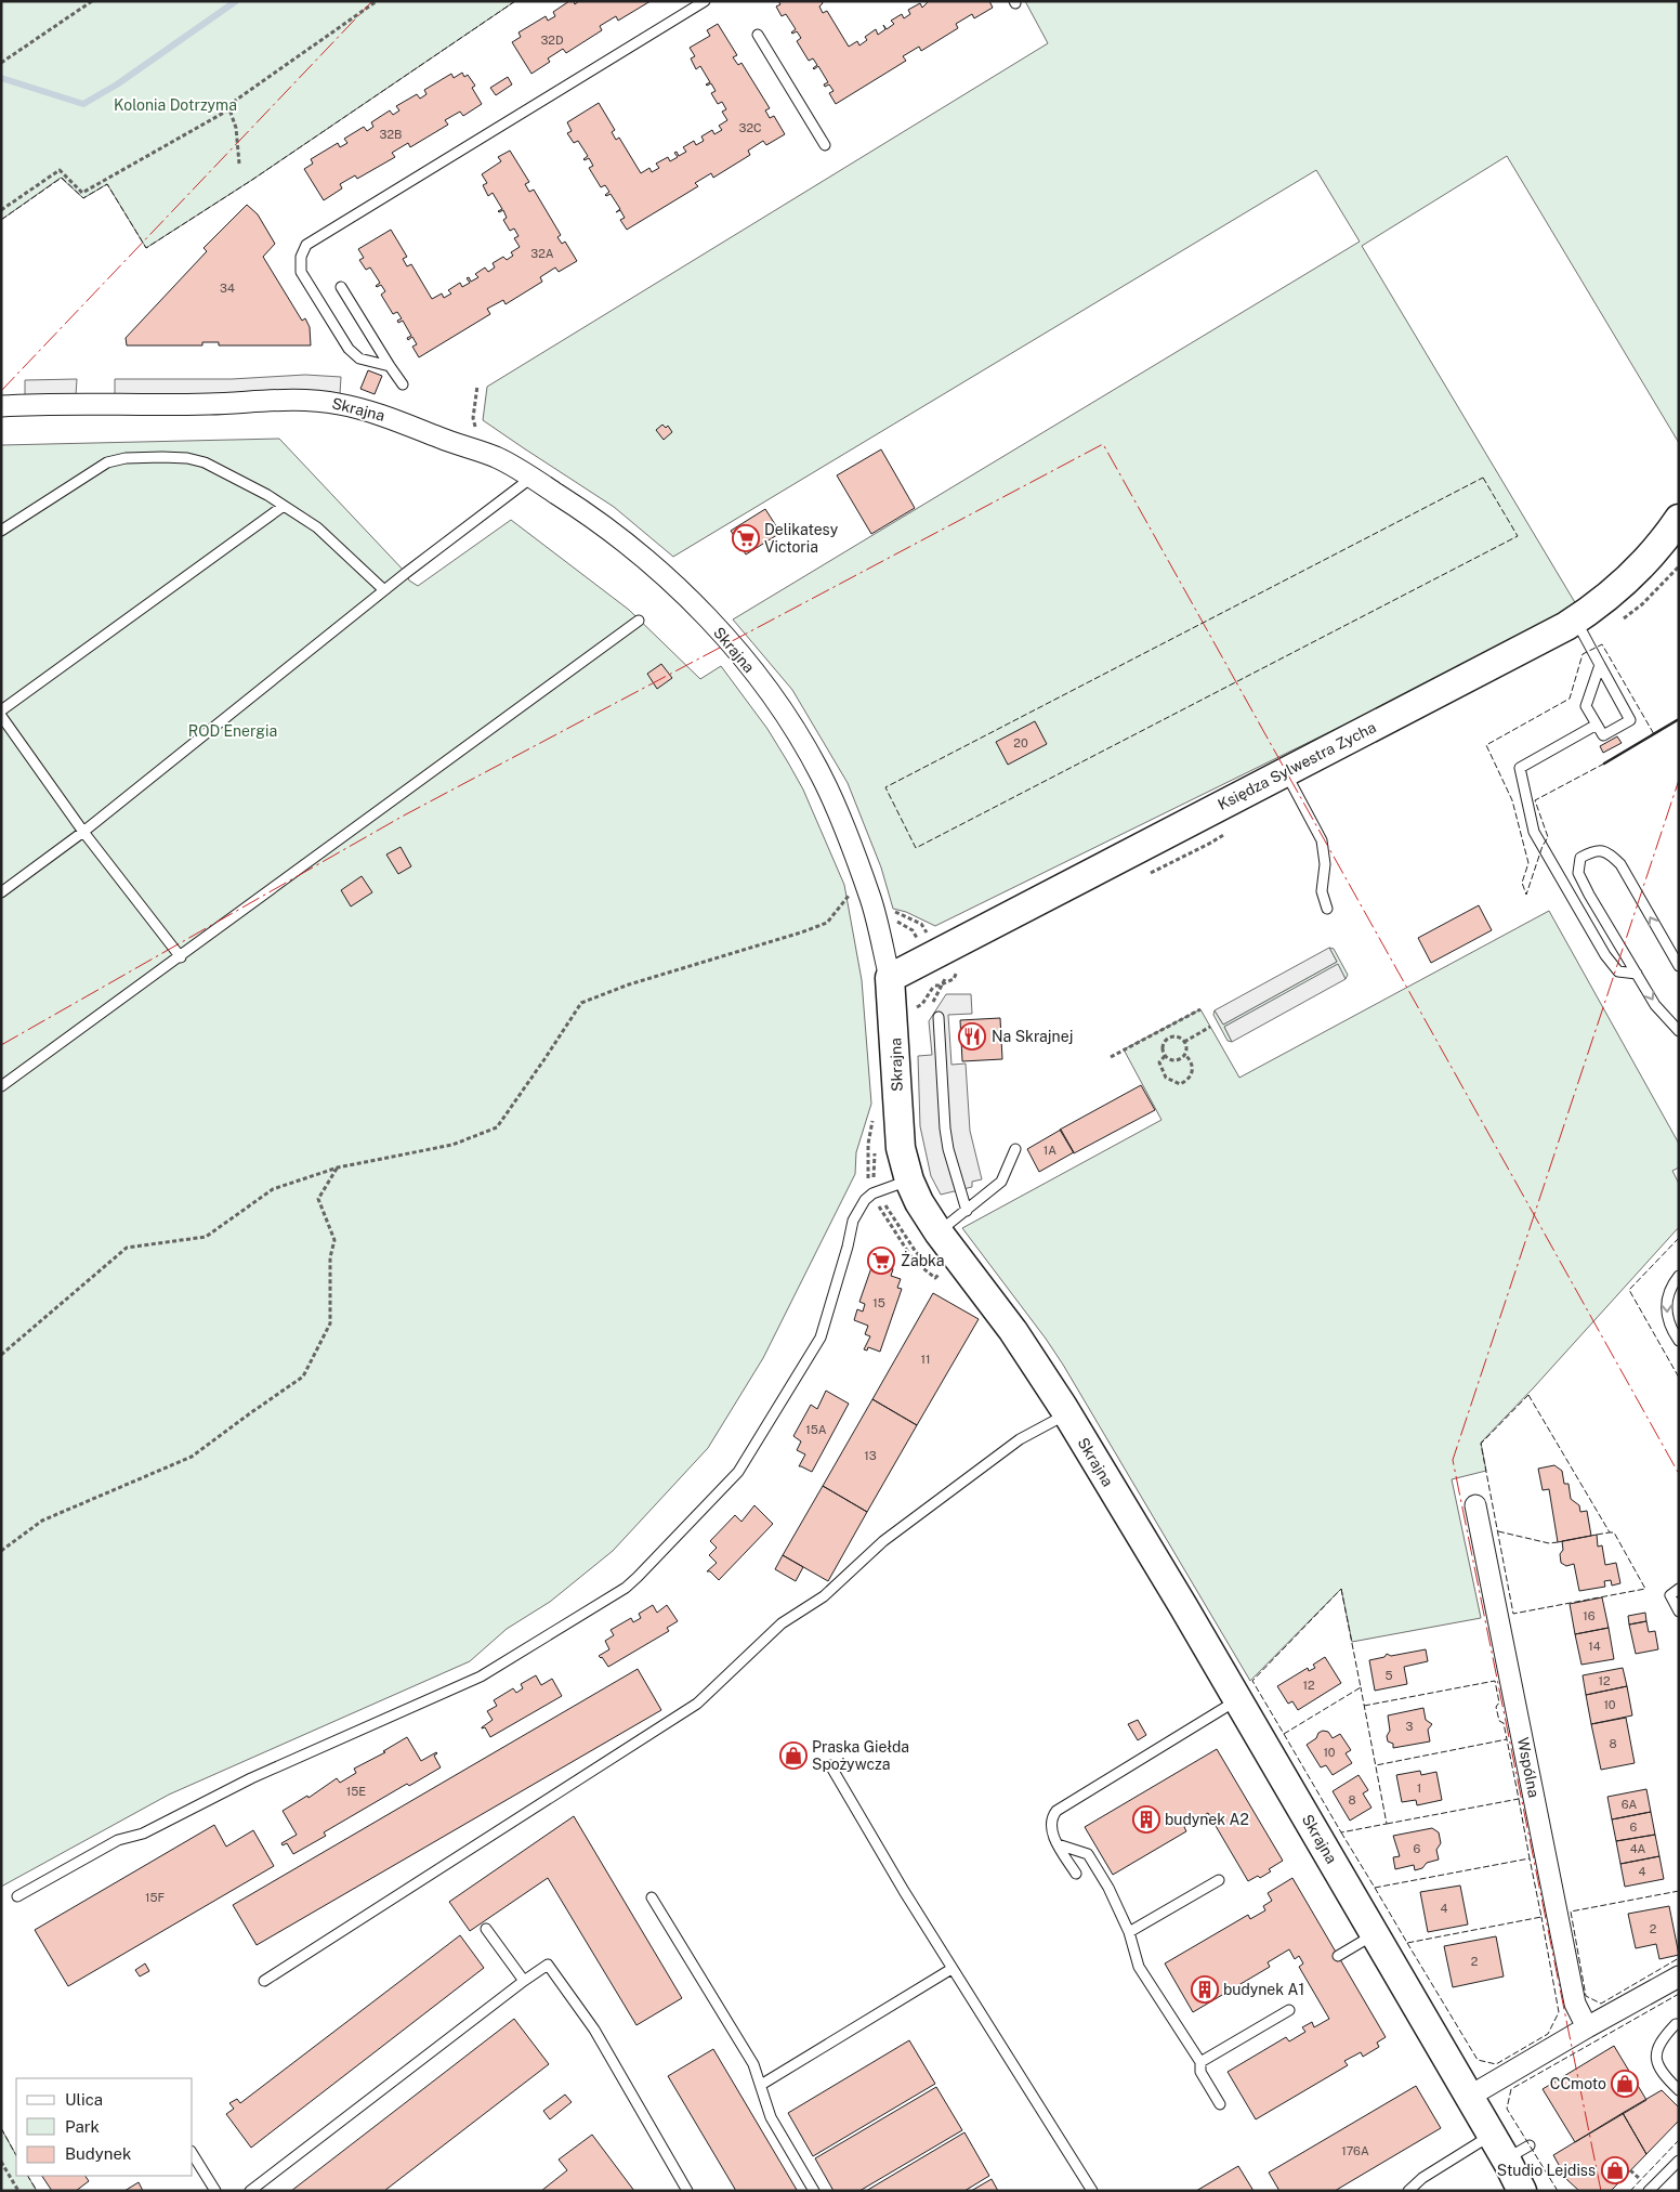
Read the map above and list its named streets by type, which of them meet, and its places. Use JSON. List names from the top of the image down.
{
  "streets": {
    "street": ["Skrajna", "Księdza Sylwestra Zycha", "Wspólna"]
  },
  "crossings": [
    ["Skrajna", "Księdza Sylwestra Zycha"]
  ],
  "parks": ["Kolonia Dotrzyma", "ROD Energia"],
  "places": {
    "supermarket": ["Delikatesy Victoria", "Żabka"],
    "restaurant": ["Na Skrajnej"],
    "shop": ["Praska Giełda Spożywcza", "CCmoto", "Studio Lejdiss"],
    "building": ["budynek A2", "budynek A1"]
  },
  "house_numbers": [
    "32D",
    "32C",
    "32B",
    "32A",
    "34",
    "20",
    "1A",
    "15",
    "11",
    "15A",
    "13",
    "16",
    "14",
    "5",
    "12",
    "12",
    "10",
    "3",
    "8",
    "10",
    "1",
    "15E",
    "8",
    "6A",
    "6",
    "6",
    "4A",
    "4",
    "15F",
    "4",
    "2",
    "2",
    "176A"
  ],
  "legend": ["Ulica", "Park", "Budynek"]
}
